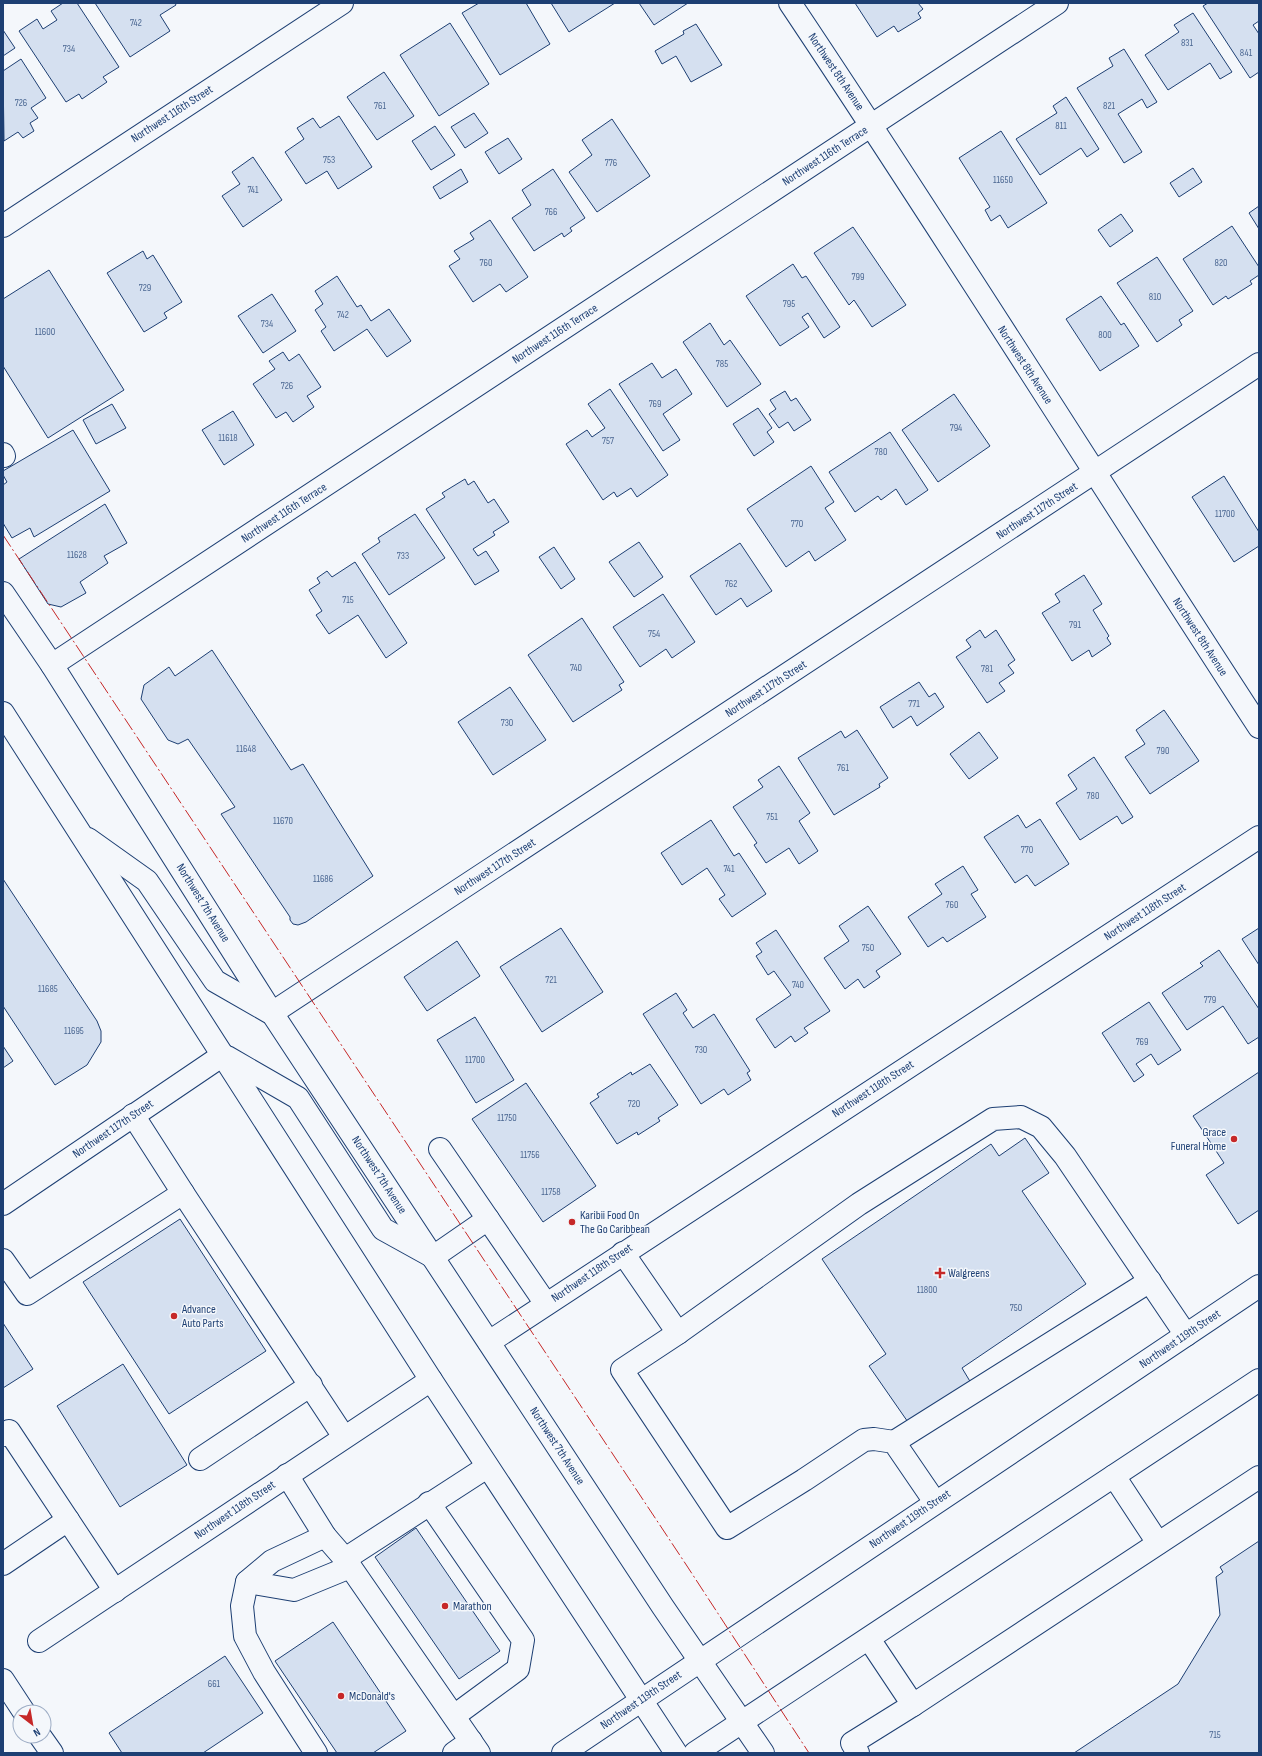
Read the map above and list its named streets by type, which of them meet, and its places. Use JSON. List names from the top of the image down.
{
  "streets": {
    "main road": [
      "Northwest 8th Avenue",
      "Northwest 116th Street",
      "Northwest 116th Terrace",
      "Northwest 117th Street",
      "Northwest 7th Avenue",
      "Northwest 118th Street",
      "Northwest 119th Street"
    ]
  },
  "crossings": [
    ["Northwest 8th Avenue", "Northwest 116th Terrace"],
    ["Northwest 8th Avenue", "Northwest 117th Street"],
    ["Northwest 116th Terrace", "Northwest 7th Avenue"],
    ["Northwest 117th Street", "Northwest 7th Avenue"],
    ["Northwest 7th Avenue", "Northwest 118th Street"],
    ["Northwest 7th Avenue", "Northwest 119th Street"]
  ],
  "places": {
    "other": [
      "Grace Funeral Home",
      "Karibii Food On The Go Caribbean",
      "Advance Auto Parts",
      "Marathon",
      "McDonald's"
    ],
    "health": ["Walgreens"]
  },
  "house_numbers": [
    "742",
    "831",
    "734",
    "841",
    "726",
    "761",
    "821",
    "811",
    "753",
    "776",
    "11650",
    "741",
    "766",
    "760",
    "820",
    "799",
    "729",
    "810",
    "795",
    "742",
    "734",
    "11600",
    "800",
    "785",
    "726",
    "769",
    "794",
    "11618",
    "757",
    "780",
    "11700",
    "770",
    "11628",
    "733",
    "762",
    "715",
    "791",
    "754",
    "740",
    "781",
    "771",
    "730",
    "11648",
    "790",
    "761",
    "780",
    "751",
    "11670",
    "770",
    "741",
    "11686",
    "760",
    "750",
    "721",
    "740",
    "11685",
    "779",
    "11695",
    "769",
    "730",
    "11700",
    "720",
    "11750",
    "11756",
    "11758",
    "11800",
    "750",
    "661",
    "715"
  ],
  "north": "bottom right"
}
